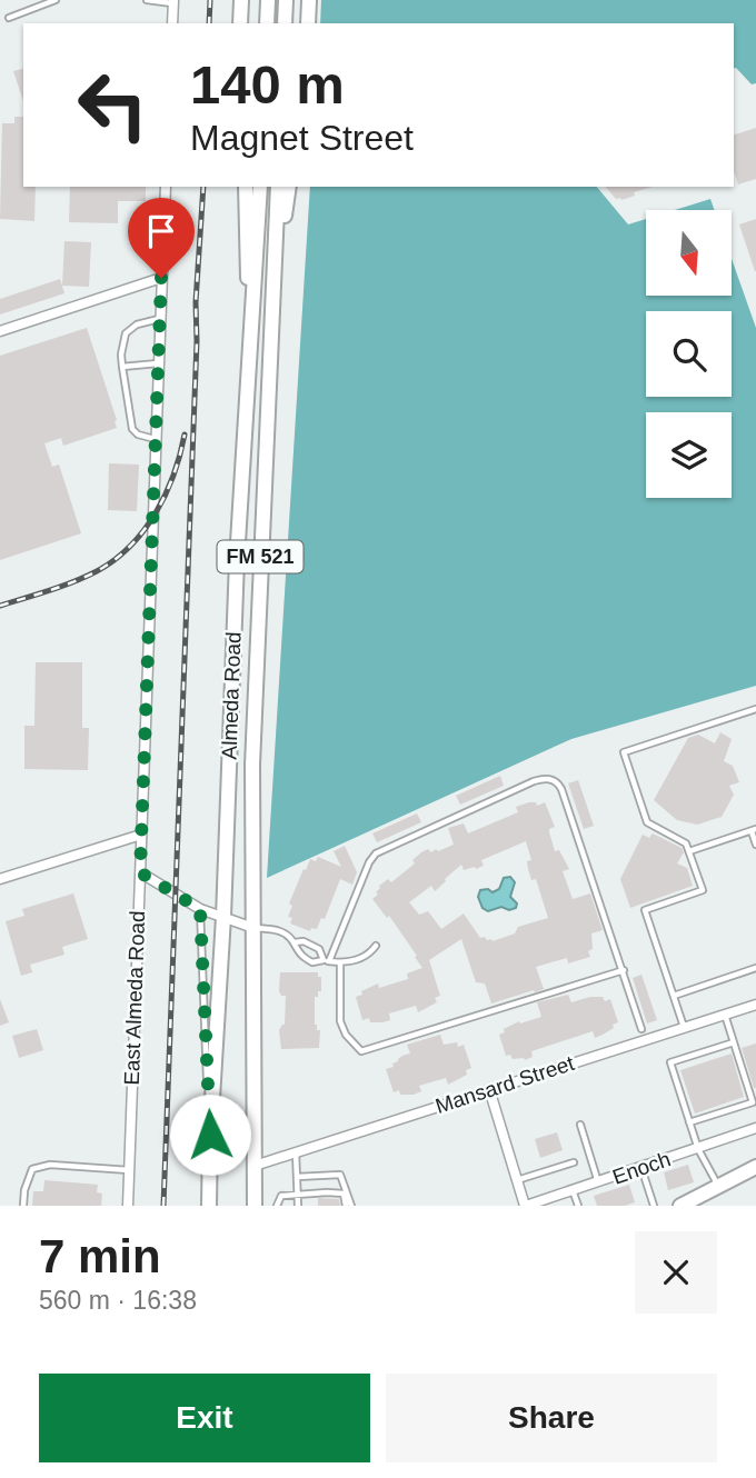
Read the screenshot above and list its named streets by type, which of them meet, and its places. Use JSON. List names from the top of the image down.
{
  "streets": {
    "main road": ["FM 521", "Almeda Road"],
    "street": ["East Almeda Road", "Mansard Street", "Enoch"]
  },
  "crossings": [
    ["Almeda Road", "Mansard Street"]
  ],
  "north": "bottom",
  "page": {
    "turn": ["140 m", "Magnet Street"],
    "heading": ["7 min", "560 m · 16:38"],
    "buttons": ["Exit", "Share"]
  }
}
